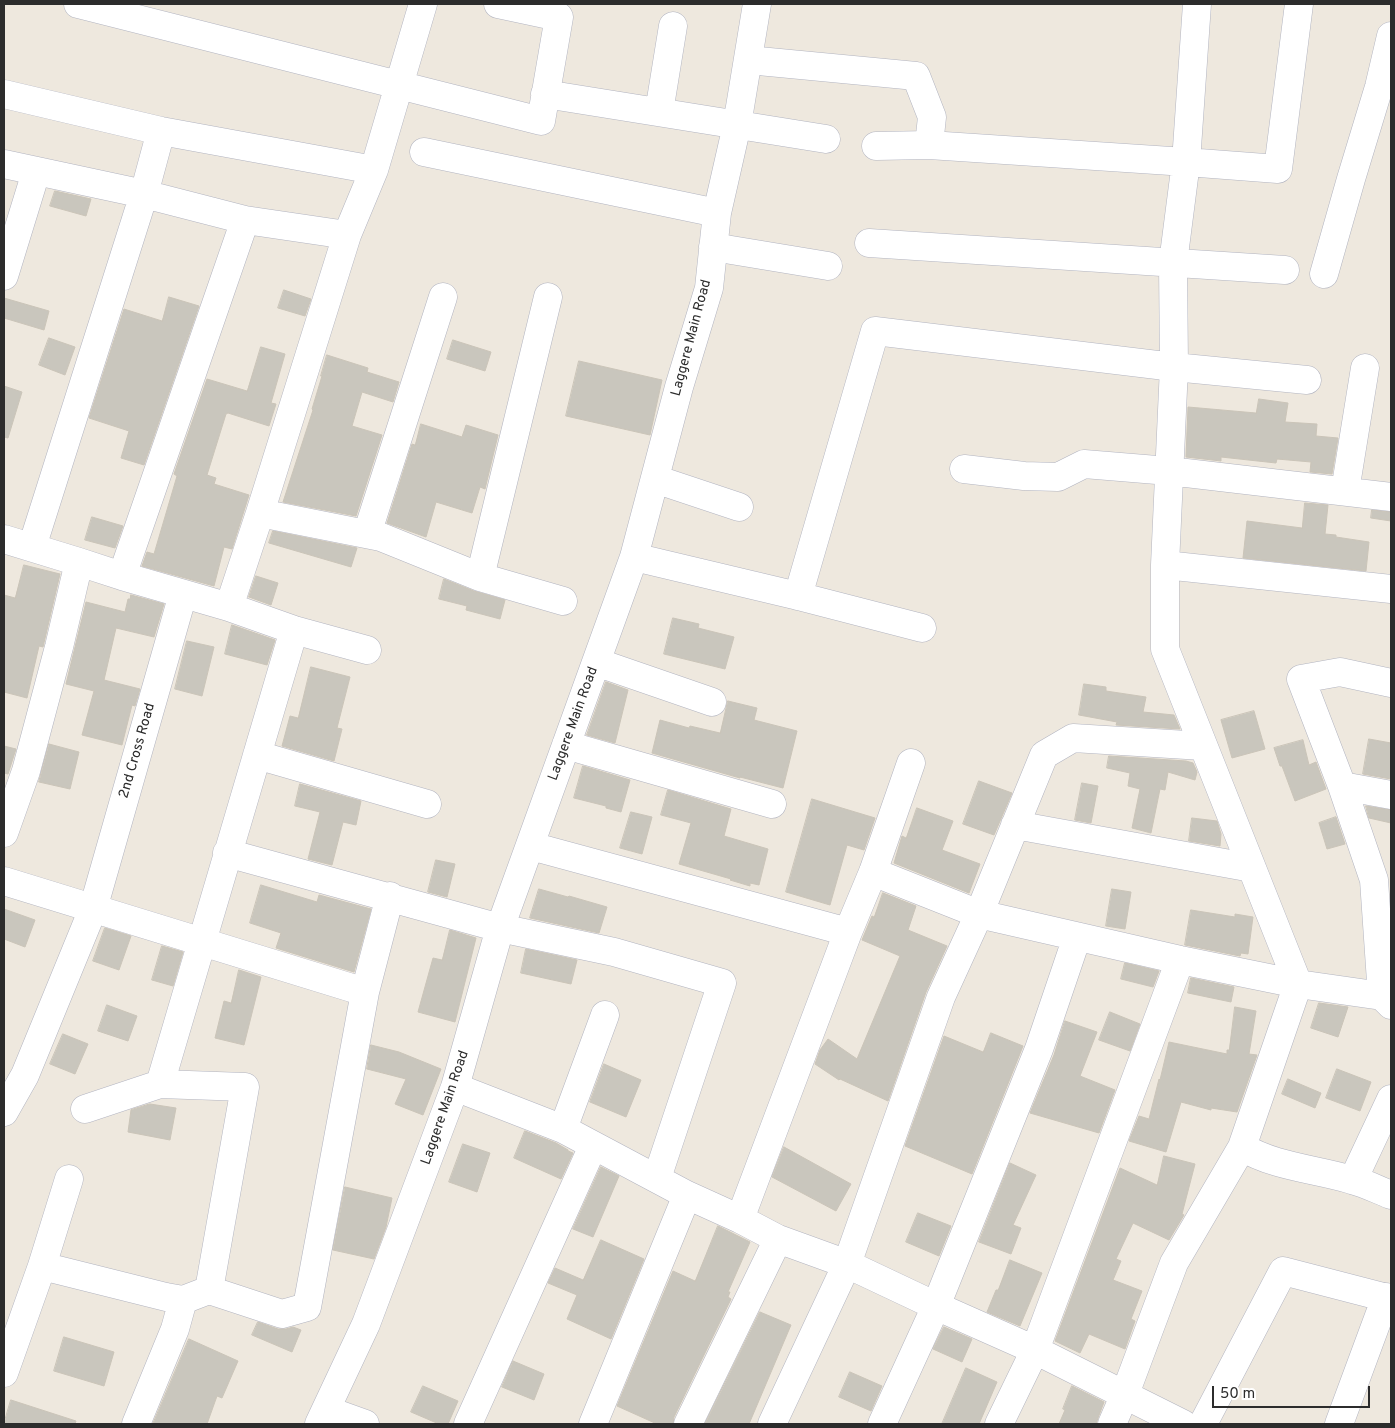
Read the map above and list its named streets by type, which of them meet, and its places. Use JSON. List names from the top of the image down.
{
  "streets": {
    "street": ["Laggere Main Road", "2nd Cross Road"]
  },
  "scale_bar": "50 m"
}
